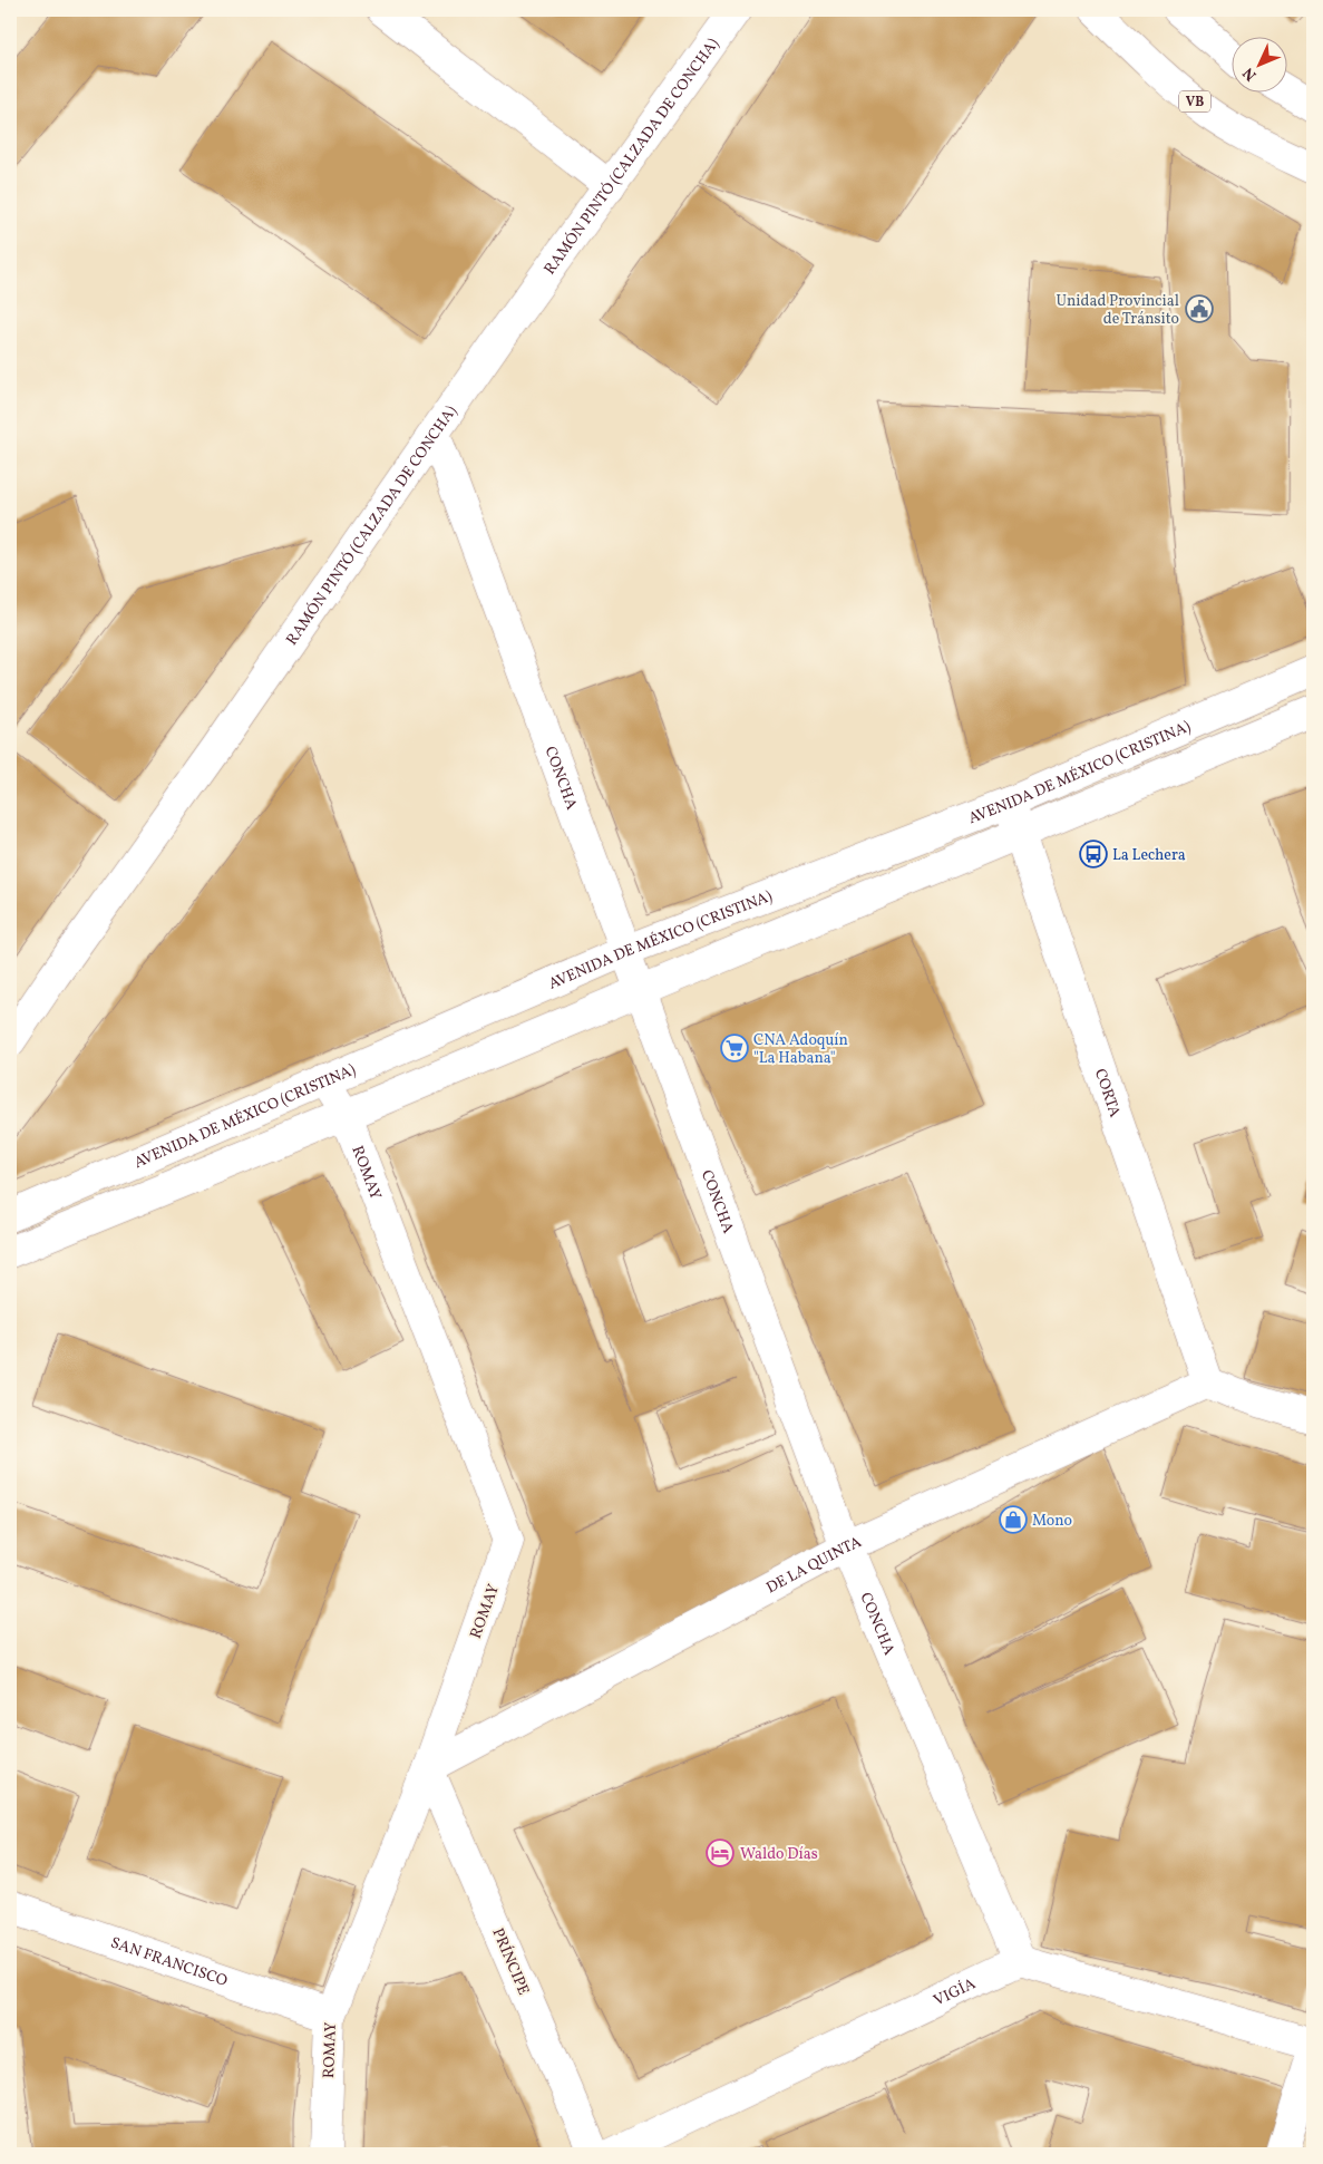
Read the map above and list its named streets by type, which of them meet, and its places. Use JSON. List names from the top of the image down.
{
  "streets": {
    "street": [
      "VB",
      "RAMÓN PINTÓ (CALZADA DE CONCHA)",
      "AVENIDA DE MÉXICO (CRISTINA)",
      "CONCHA",
      "CORTA",
      "ROMAY",
      "DE LA QUINTA",
      "SAN FRANCISCO",
      "PRÍNCIPE",
      "VIGÍA"
    ]
  },
  "crossings": [
    ["RAMÓN PINTÓ (CALZADA DE CONCHA)", "CONCHA"],
    ["AVENIDA DE MÉXICO (CRISTINA)", "CONCHA"],
    ["AVENIDA DE MÉXICO (CRISTINA)", "CORTA"],
    ["AVENIDA DE MÉXICO (CRISTINA)", "ROMAY"],
    ["CONCHA", "DE LA QUINTA"],
    ["CONCHA", "VIGÍA"],
    ["CORTA", "DE LA QUINTA"],
    ["ROMAY", "DE LA QUINTA"],
    ["ROMAY", "SAN FRANCISCO"],
    ["ROMAY", "PRÍNCIPE"],
    ["DE LA QUINTA", "PRÍNCIPE"]
  ],
  "places": {
    "public building": ["Unidad Provincial de Tránsito"],
    "bus stop": ["La Lechera"],
    "supermarket": ["CNA Adoquín \"La Habana\""],
    "shop": ["Mono"],
    "hotel": ["Waldo Días"]
  },
  "north": "bottom left"
}
